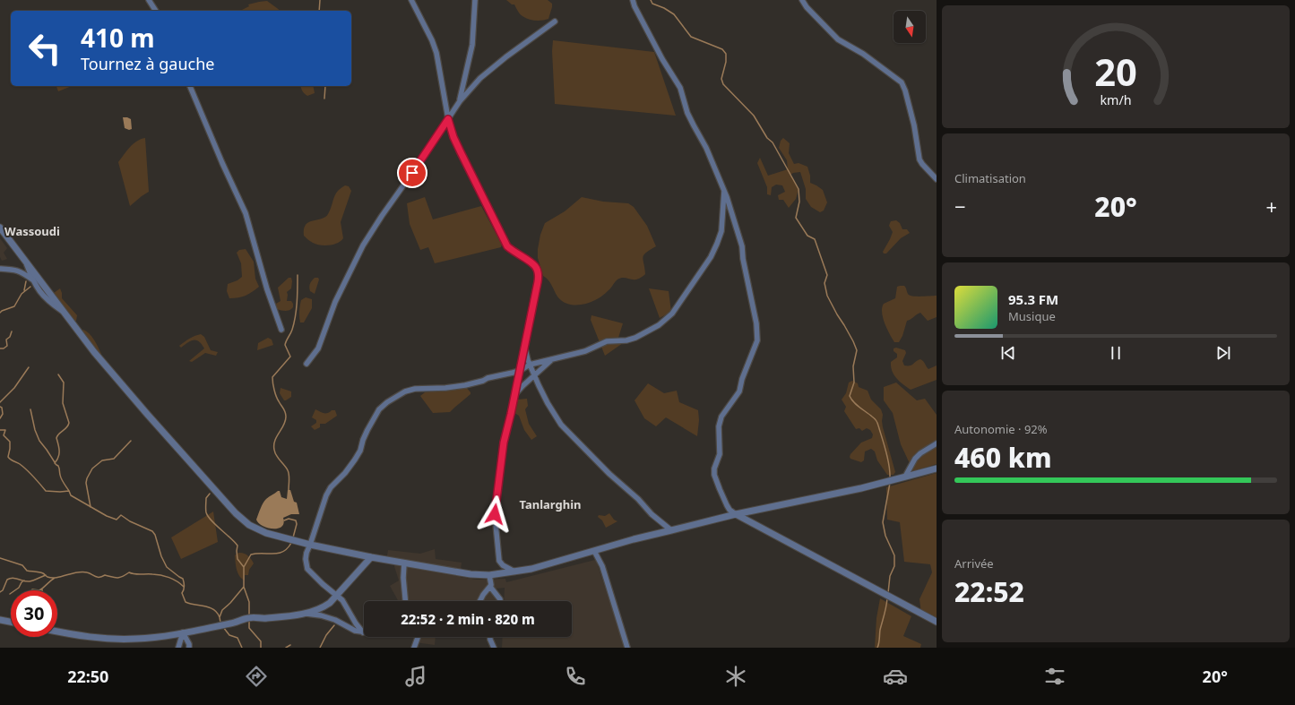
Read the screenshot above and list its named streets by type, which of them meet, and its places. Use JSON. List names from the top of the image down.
{
  "districts": ["Wassoudi", "Tanlarghin"],
  "north": "bottom",
  "page": {
    "turn": ["410 m", "Tournez à gauche"],
    "tile": [
      "Climatisation",
      ["Autonomie · 92%", "460 km"],
      ["Arrivée", "22:52"]
    ],
    "heat": ["−", "20°", "+"],
    "song": ["95.3 FM", "Musique"],
    "limit": "30",
    "trip": "22:52 · 2 min · 820 m",
    "tabs": ["22:50", "20°"],
    "gauge": ["20", "km/h"]
  }
}
